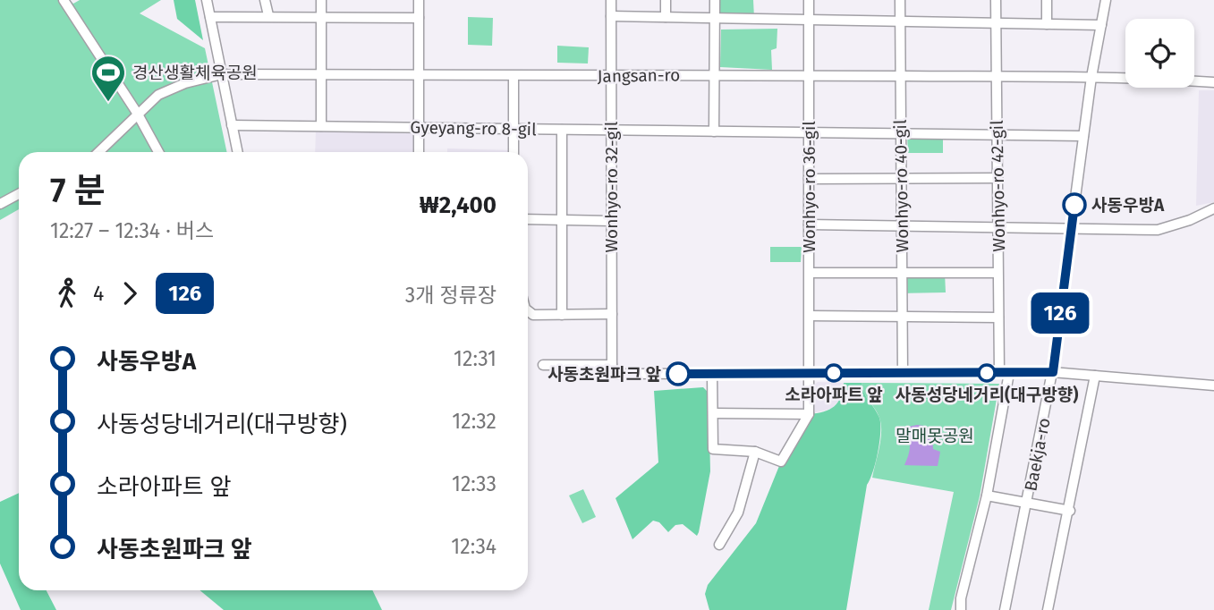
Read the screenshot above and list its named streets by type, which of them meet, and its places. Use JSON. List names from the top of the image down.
{
  "streets": {
    "street": [
      "Jangsan-ro",
      "Gyeyang-ro 8-gil",
      "Wonhyo-ro 40-gil",
      "Wonhyo-ro 42-gil",
      "Wonhyo-ro 32-gil",
      "Wonhyo-ro 36-gil",
      "Baekja-ro"
    ]
  },
  "crossings": [
    ["Jangsan-ro", "Wonhyo-ro 40-gil"],
    ["Jangsan-ro", "Wonhyo-ro 42-gil"],
    ["Jangsan-ro", "Wonhyo-ro 32-gil"],
    ["Jangsan-ro", "Wonhyo-ro 36-gil"],
    ["Jangsan-ro", "Baekja-ro"],
    ["Gyeyang-ro 8-gil", "Wonhyo-ro 40-gil"],
    ["Gyeyang-ro 8-gil", "Wonhyo-ro 42-gil"],
    ["Gyeyang-ro 8-gil", "Wonhyo-ro 32-gil"],
    ["Gyeyang-ro 8-gil", "Wonhyo-ro 36-gil"],
    ["Gyeyang-ro 8-gil", "Baekja-ro"]
  ],
  "parks": ["말매못공원"],
  "places": {
    "sports": ["경산생활체육공원"],
    "other": [
      "사동우방A",
      "소라아파트 앞",
      "사동성당네거리(대구방향)",
      "사동초원파크 앞"
    ]
  },
  "lines": ["bus line 126"],
  "page": {
    "on_map": "126",
    "heading": ["7 분", "12:27 – 12:34 · 버스", "₩2,400"],
    "legs": ["4", "126", "3개 정류장"],
    "list": [
      {
        "name": "사동우방A",
        "value": "12:31"
      },
      {
        "name": "사동성당네거리(대구방향)",
        "value": "12:32"
      },
      {
        "name": "소라아파트 앞",
        "value": "12:33"
      },
      {
        "name": "사동초원파크 앞",
        "value": "12:34"
      }
    ]
  }
}
